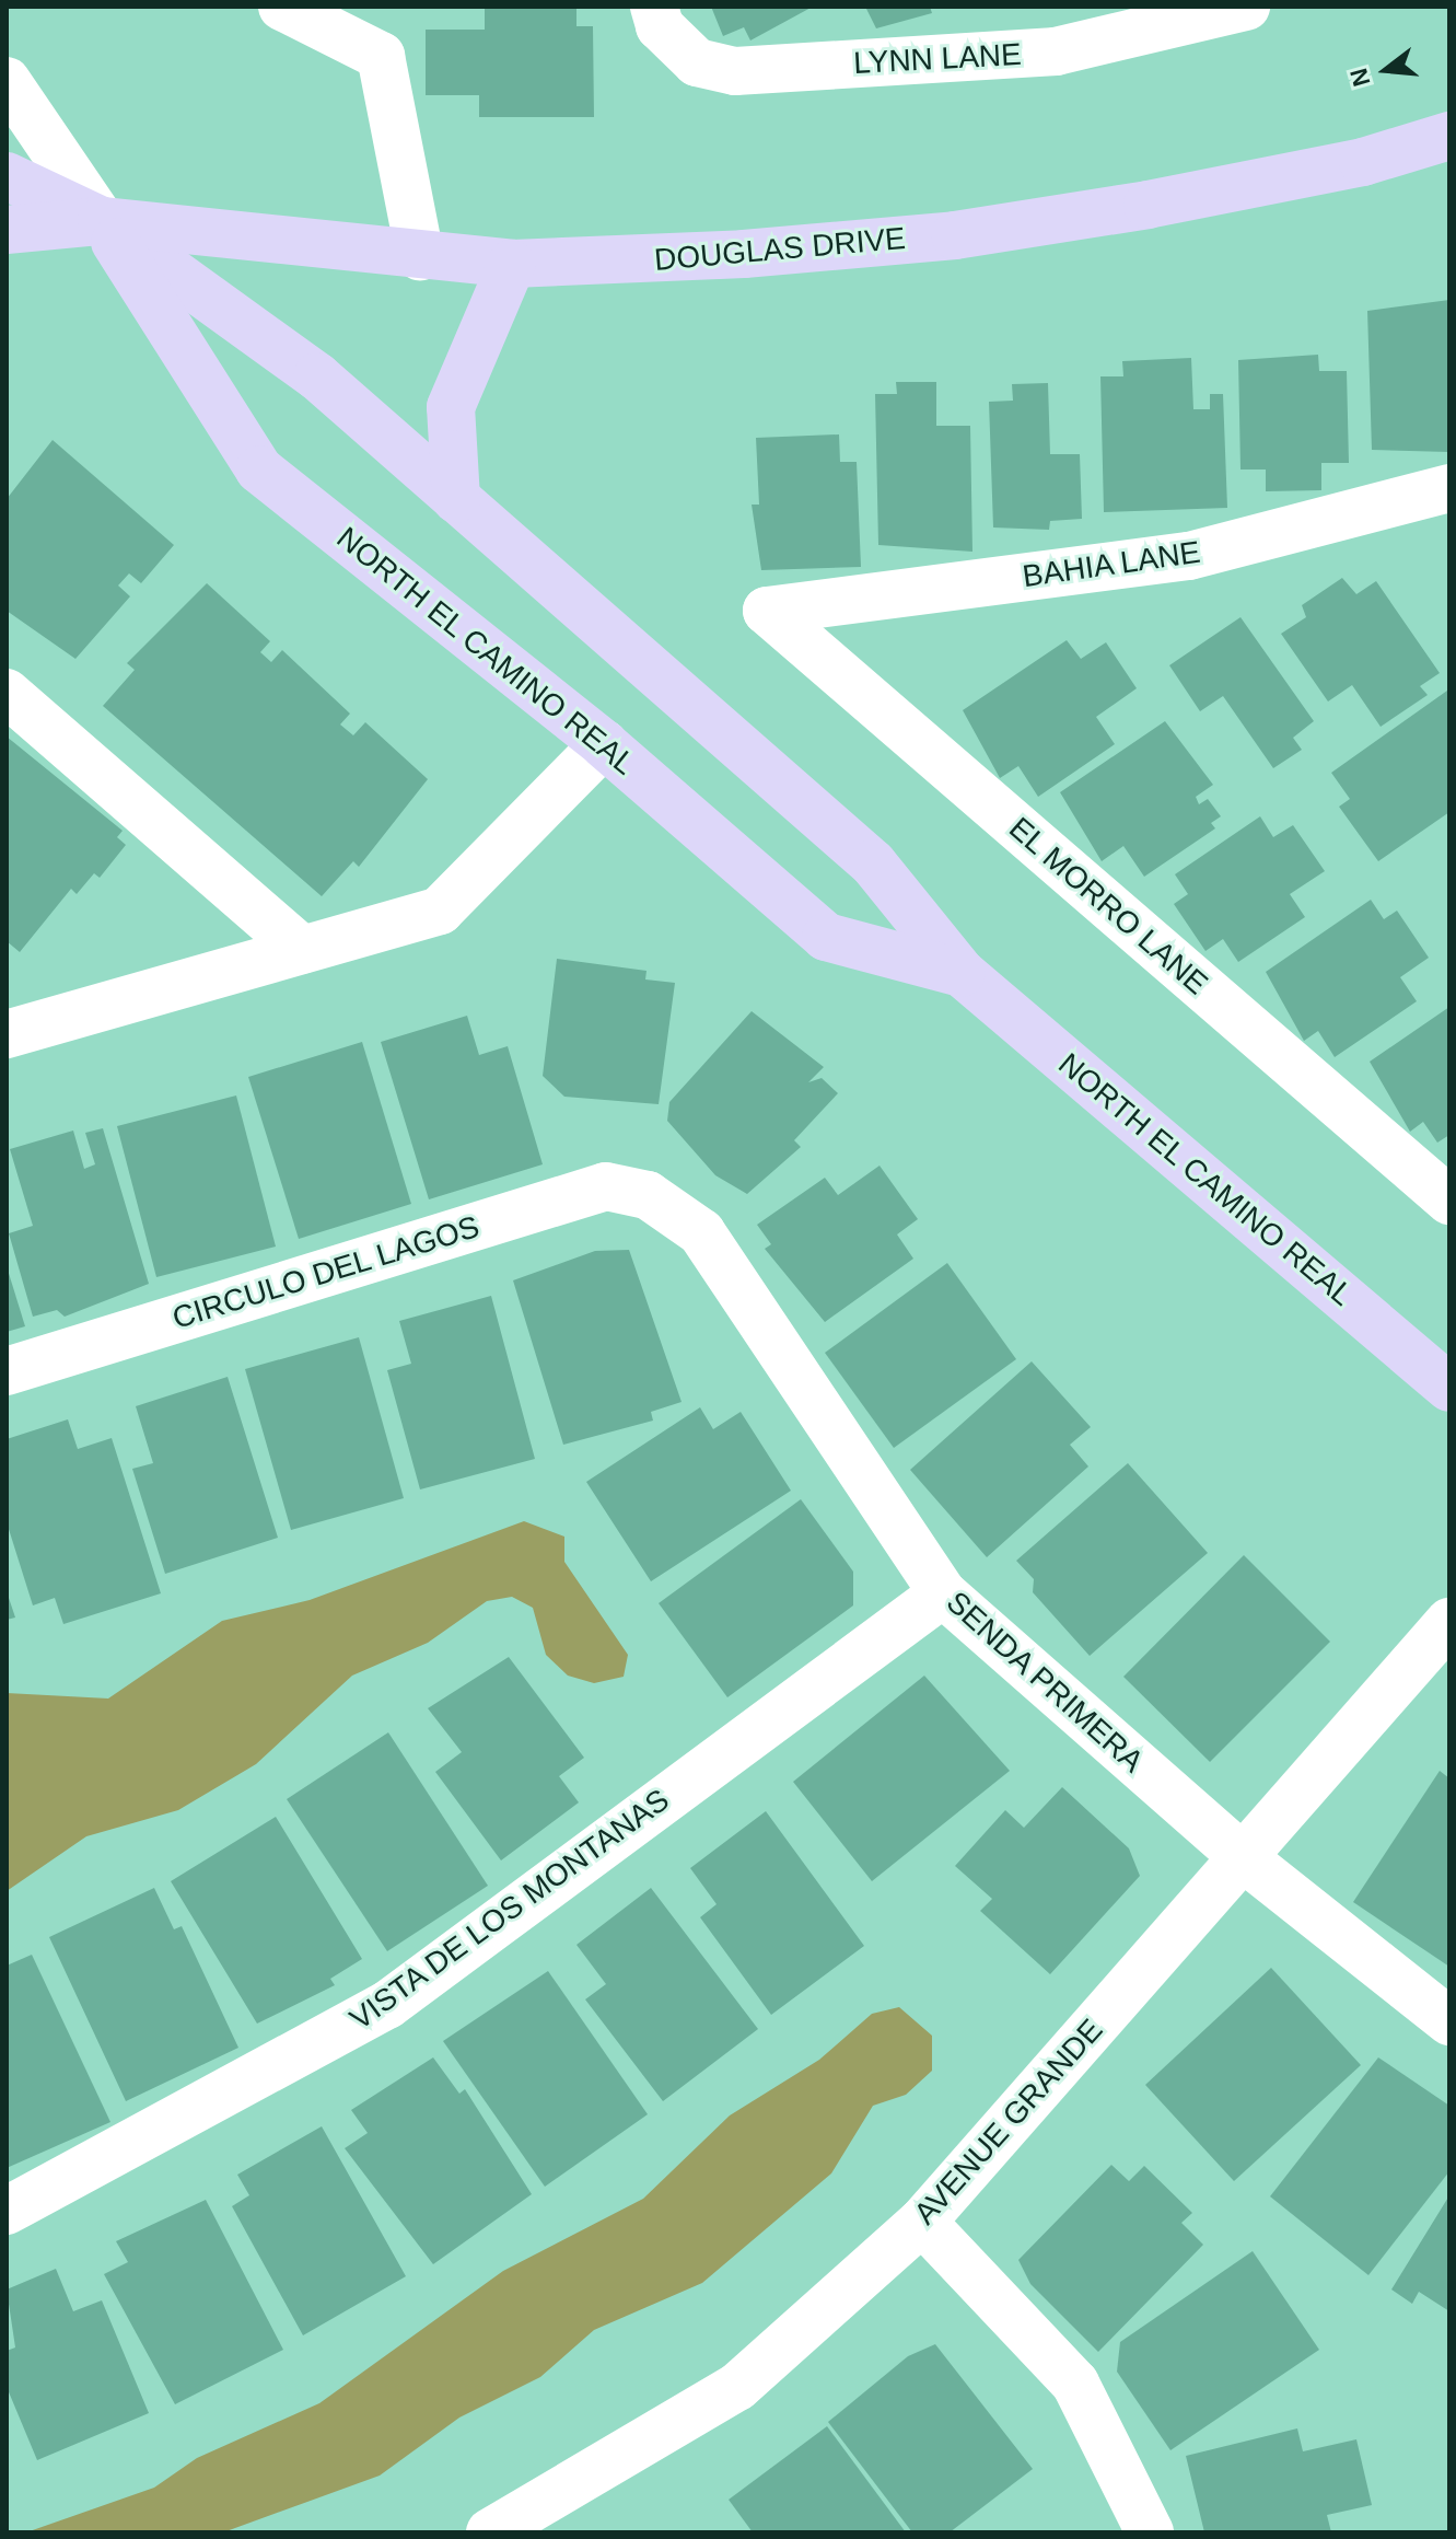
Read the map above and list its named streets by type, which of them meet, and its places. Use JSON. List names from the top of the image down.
{
  "streets": {
    "main road": ["DOUGLAS DRIVE", "NORTH EL CAMINO REAL"],
    "street": [
      "LYNN LANE",
      "BAHIA LANE",
      "EL MORRO LANE",
      "CIRCULO DEL LAGOS",
      "SENDA PRIMERA",
      "VISTA DE LOS MONTANAS",
      "AVENUE GRANDE"
    ]
  },
  "crossings": [
    ["DOUGLAS DRIVE", "NORTH EL CAMINO REAL"],
    ["BAHIA LANE", "EL MORRO LANE"],
    ["CIRCULO DEL LAGOS", "SENDA PRIMERA"],
    ["SENDA PRIMERA", "VISTA DE LOS MONTANAS"],
    ["SENDA PRIMERA", "AVENUE GRANDE"]
  ],
  "north": "left"
}
